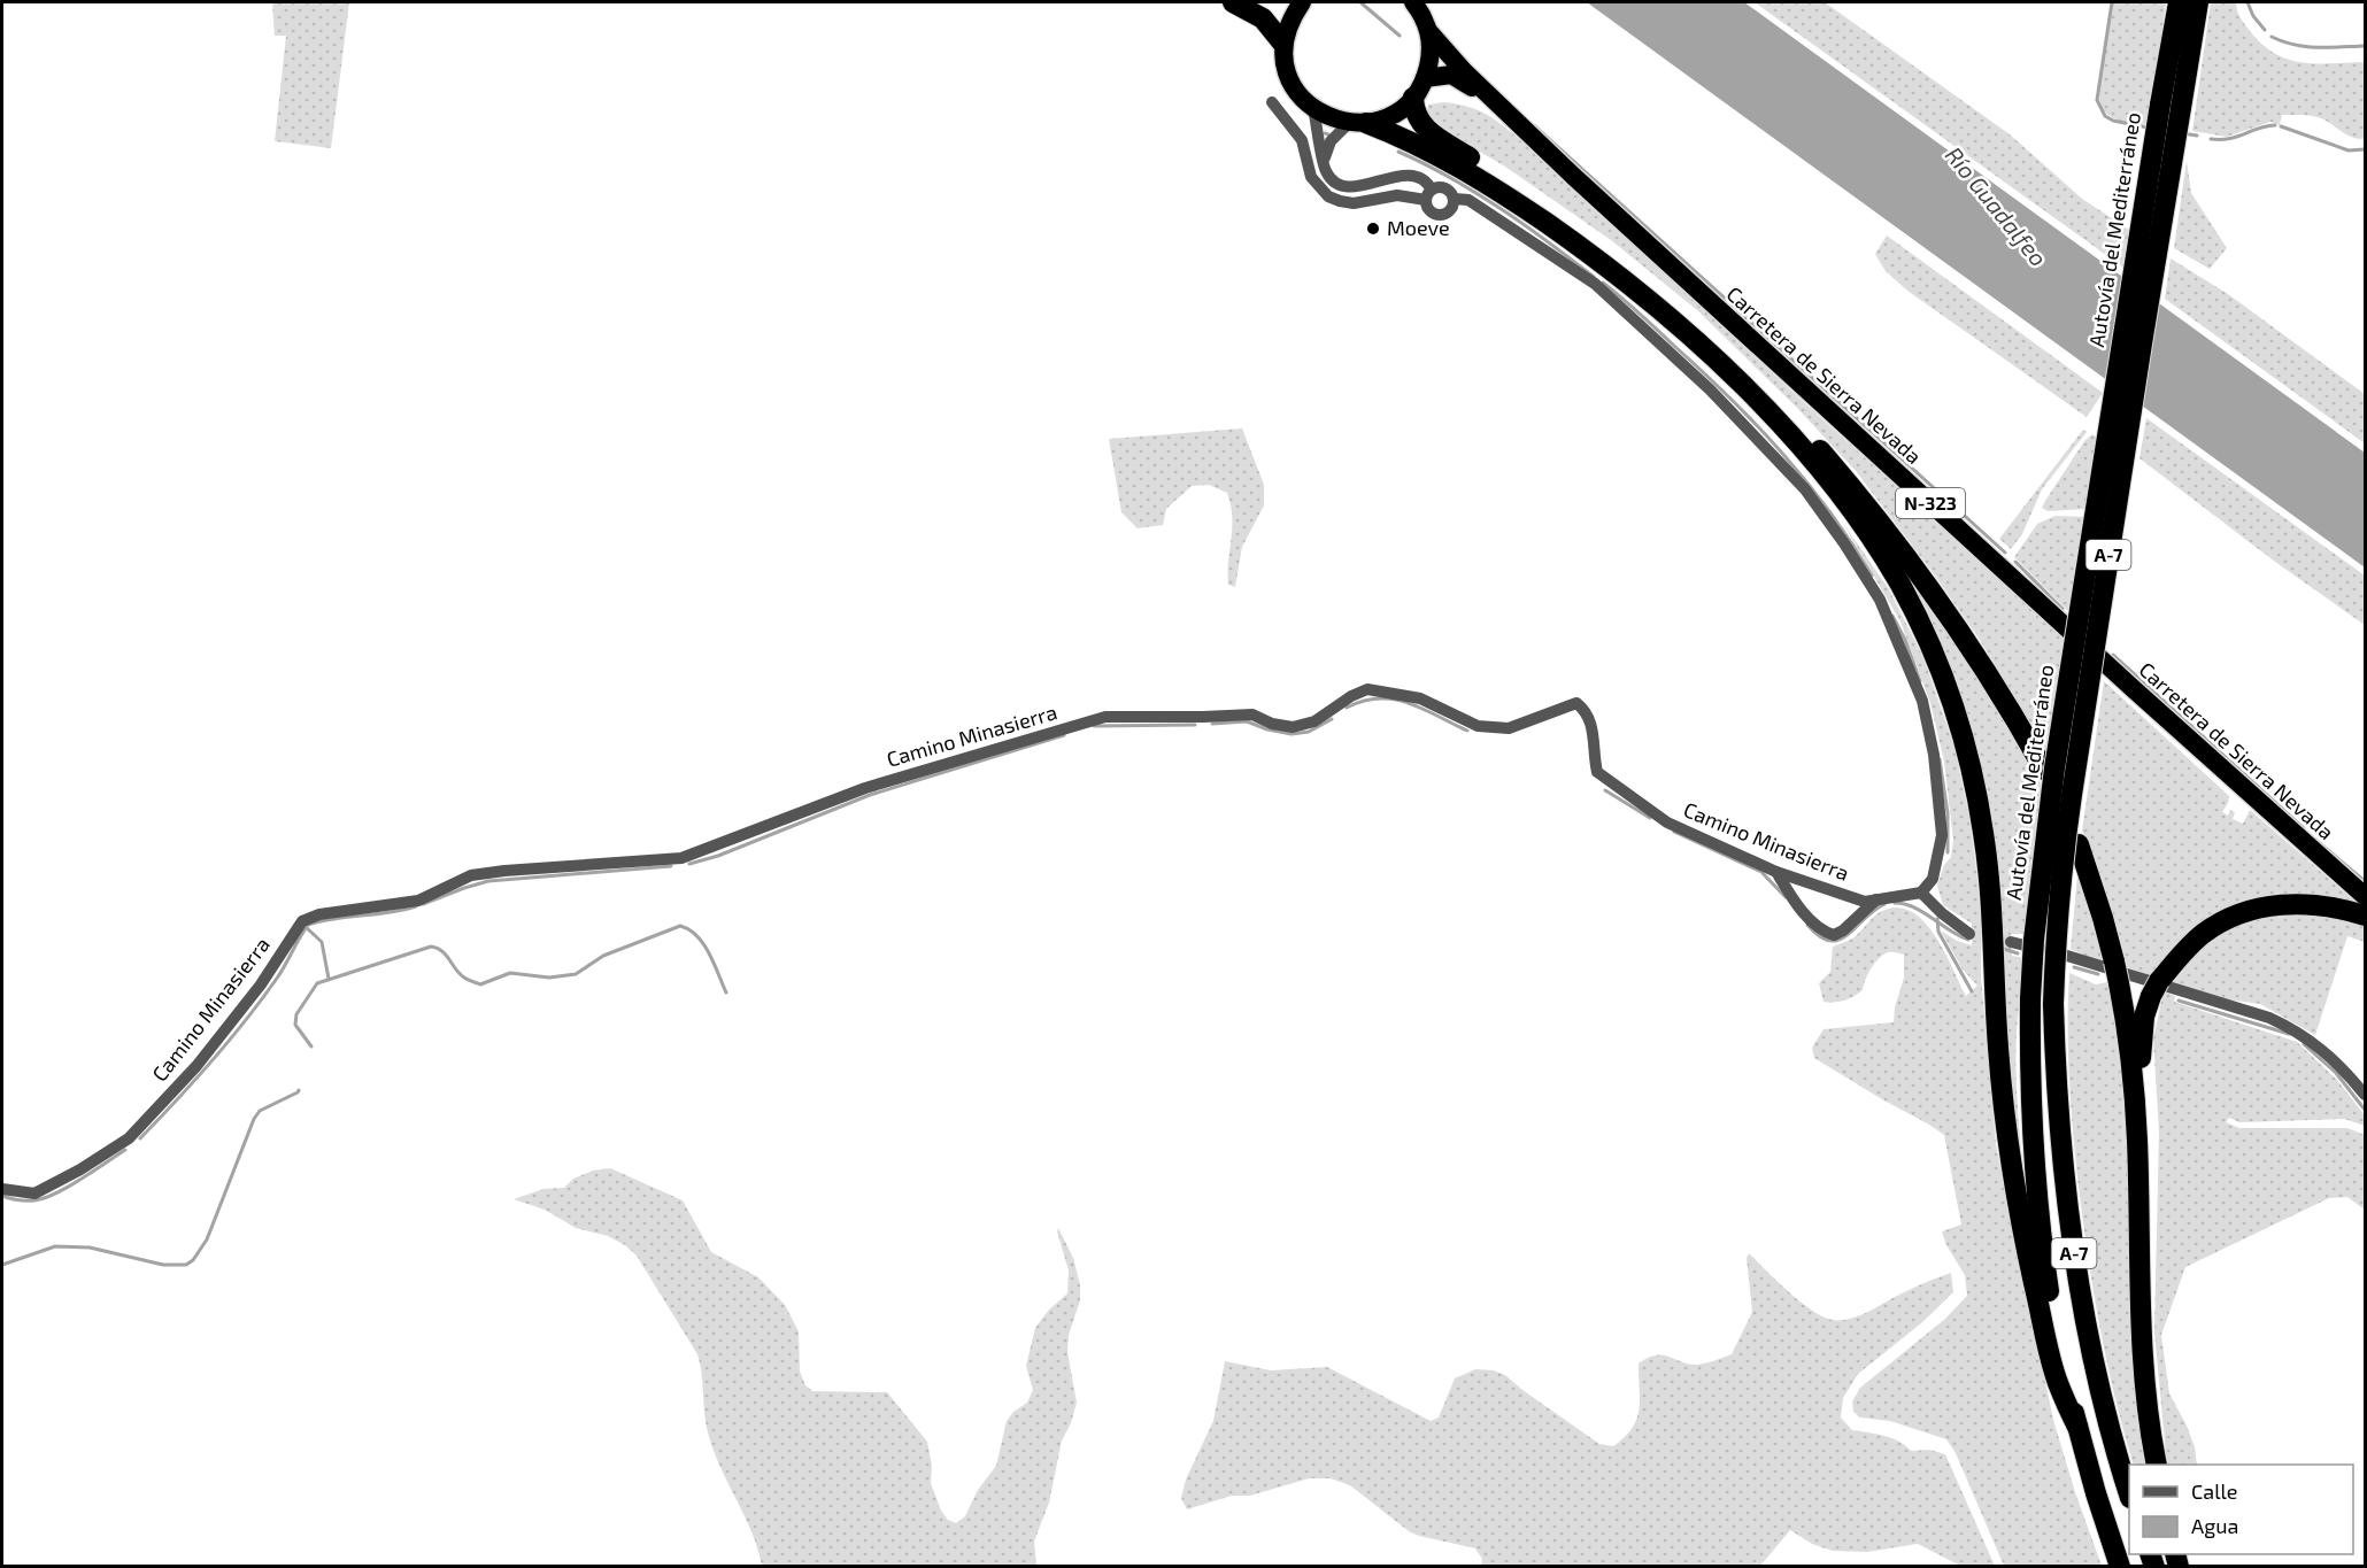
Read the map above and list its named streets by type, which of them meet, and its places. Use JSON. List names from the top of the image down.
{
  "streets": {
    "highway": [
      "Autovía del Mediterráneo",
      "Carretera de Sierra Nevada",
      "N-323",
      "A-7"
    ],
    "street": ["Camino Minasierra"]
  },
  "water": ["Río Guadalfeo"],
  "places": ["Moeve"],
  "legend": ["Calle", "Agua"]
}
